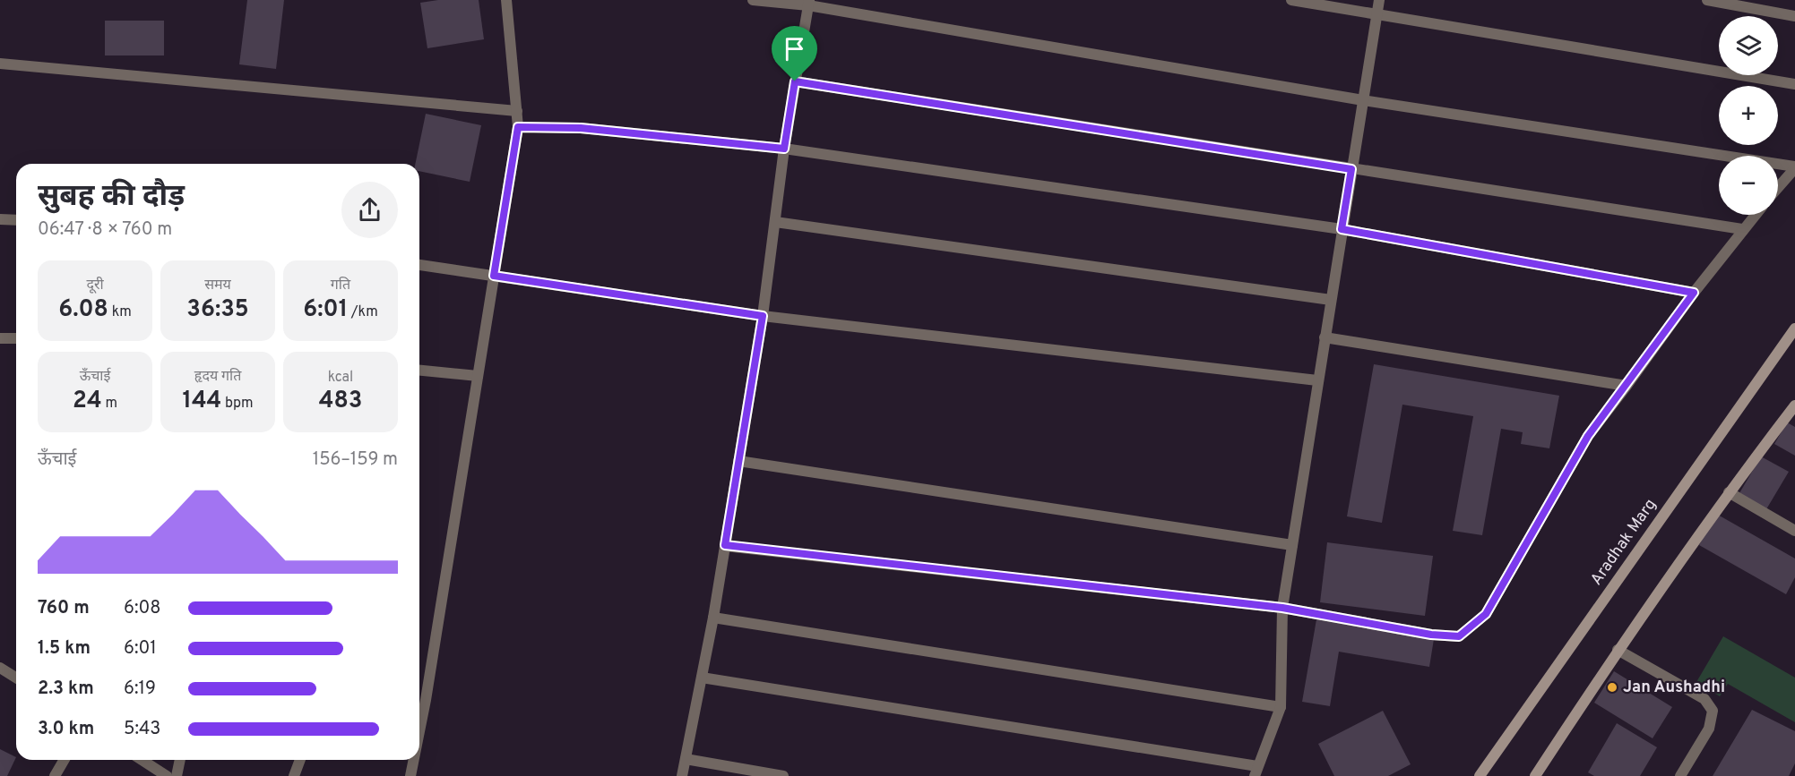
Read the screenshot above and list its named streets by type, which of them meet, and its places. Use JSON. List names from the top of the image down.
{
  "streets": {
    "main road": ["Aradhak Marg"]
  },
  "places": ["Jan Aushadhi"],
  "page": {
    "map_buttons": ["+", "−"],
    "heading": ["सुबह की दौड़", "06:47 · 8 × 760 m"],
    "stats": [
      ["दूरी", "6.08 km"],
      ["समय", "36:35"],
      ["गति", "6:01 /km"],
      ["ऊँचाई", "24 m"],
      ["हृदय गति", "144 bpm"],
      ["kcal", "483"]
    ],
    "chart": ["ऊँचाई", "156–159 m"],
    "list": [
      {
        "name": "760 m",
        "note": "6:08"
      },
      {
        "name": "1.5 km",
        "note": "6:01"
      },
      {
        "name": "2.3 km",
        "note": "6:19"
      },
      {
        "name": "3.0 km",
        "note": "5:43"
      }
    ]
  }
}
